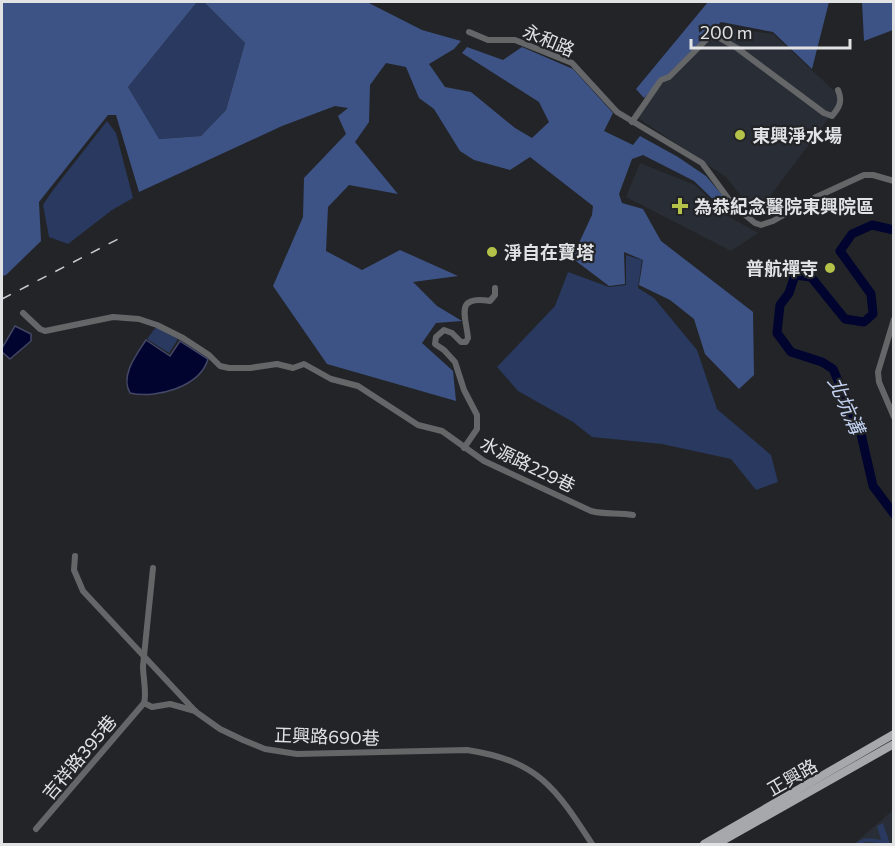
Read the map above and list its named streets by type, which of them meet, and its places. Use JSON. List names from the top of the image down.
{
  "streets": {
    "main road": ["正興路"],
    "street": [
      "永和路",
      "水源路229巷",
      "正興路690巷",
      "吉祥路395巷"
    ]
  },
  "water": ["北坑溝"],
  "places": {
    "other": ["東興淨水場", "淨自在寶塔", "普航禪寺"],
    "health": ["為恭紀念醫院東興院區"]
  },
  "scale_bar": "200 m"
}
